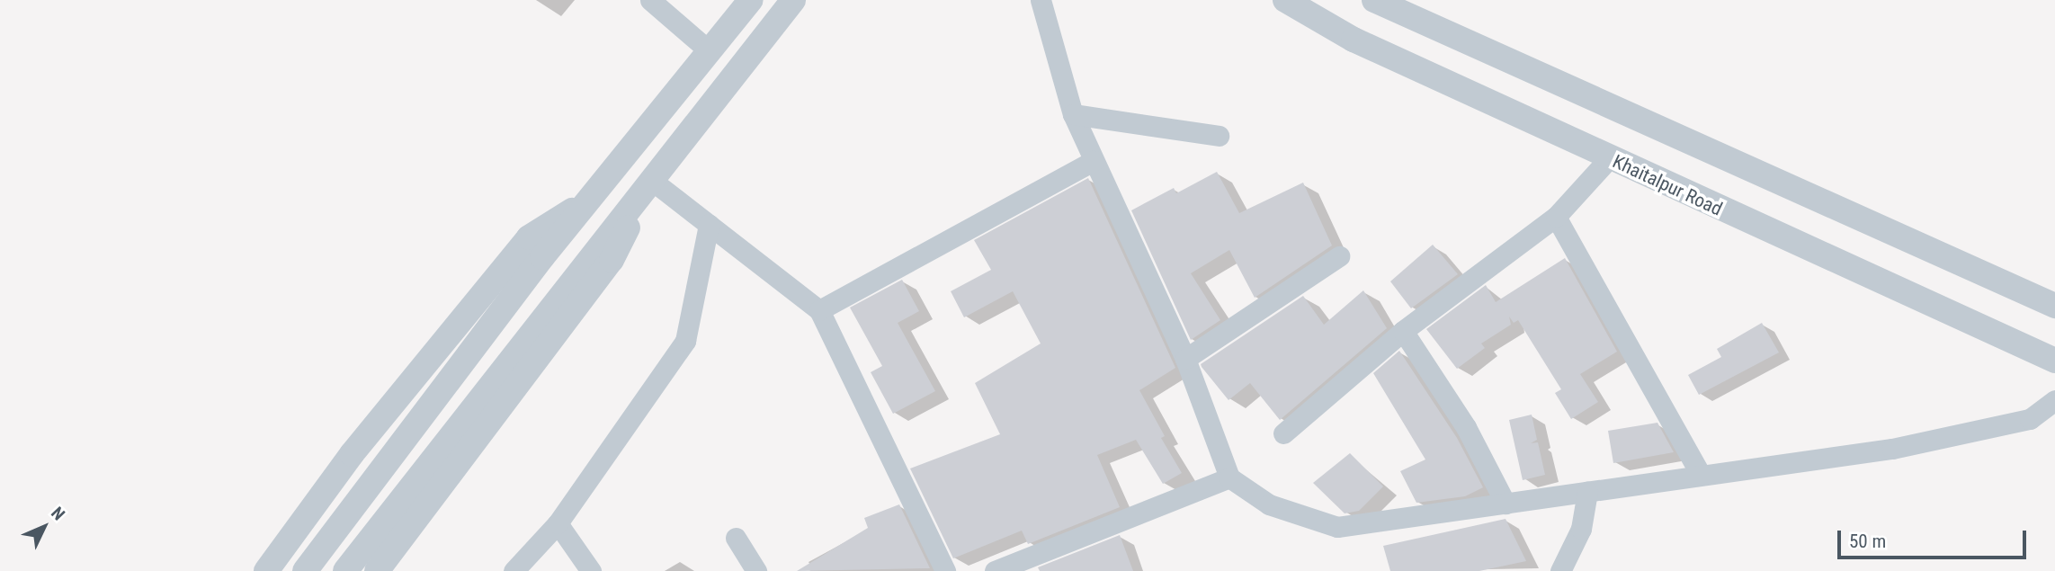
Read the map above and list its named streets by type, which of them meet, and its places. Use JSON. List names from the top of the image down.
{
  "streets": {
    "street": ["Khaitalpur Road"]
  },
  "scale_bar": "50 m",
  "north": "top right"
}
